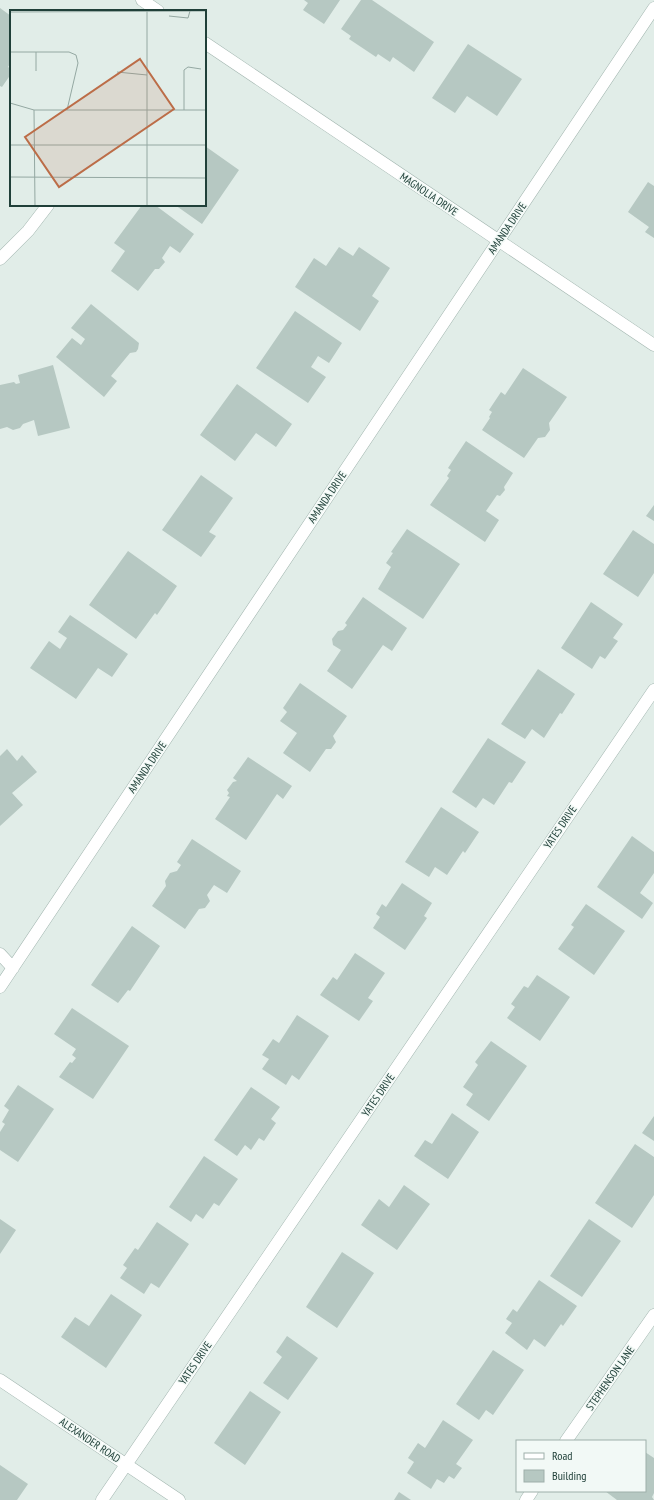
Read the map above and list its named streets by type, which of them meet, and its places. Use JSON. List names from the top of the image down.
{
  "streets": {
    "street": [
      "MAGNOLIA DRIVE",
      "AMANDA DRIVE",
      "YATES DRIVE",
      "STEPHENSON LANE",
      "ALEXANDER ROAD"
    ]
  },
  "crossings": [
    ["MAGNOLIA DRIVE", "AMANDA DRIVE"],
    ["YATES DRIVE", "ALEXANDER ROAD"]
  ],
  "legend": ["Road", "Building"]
}
